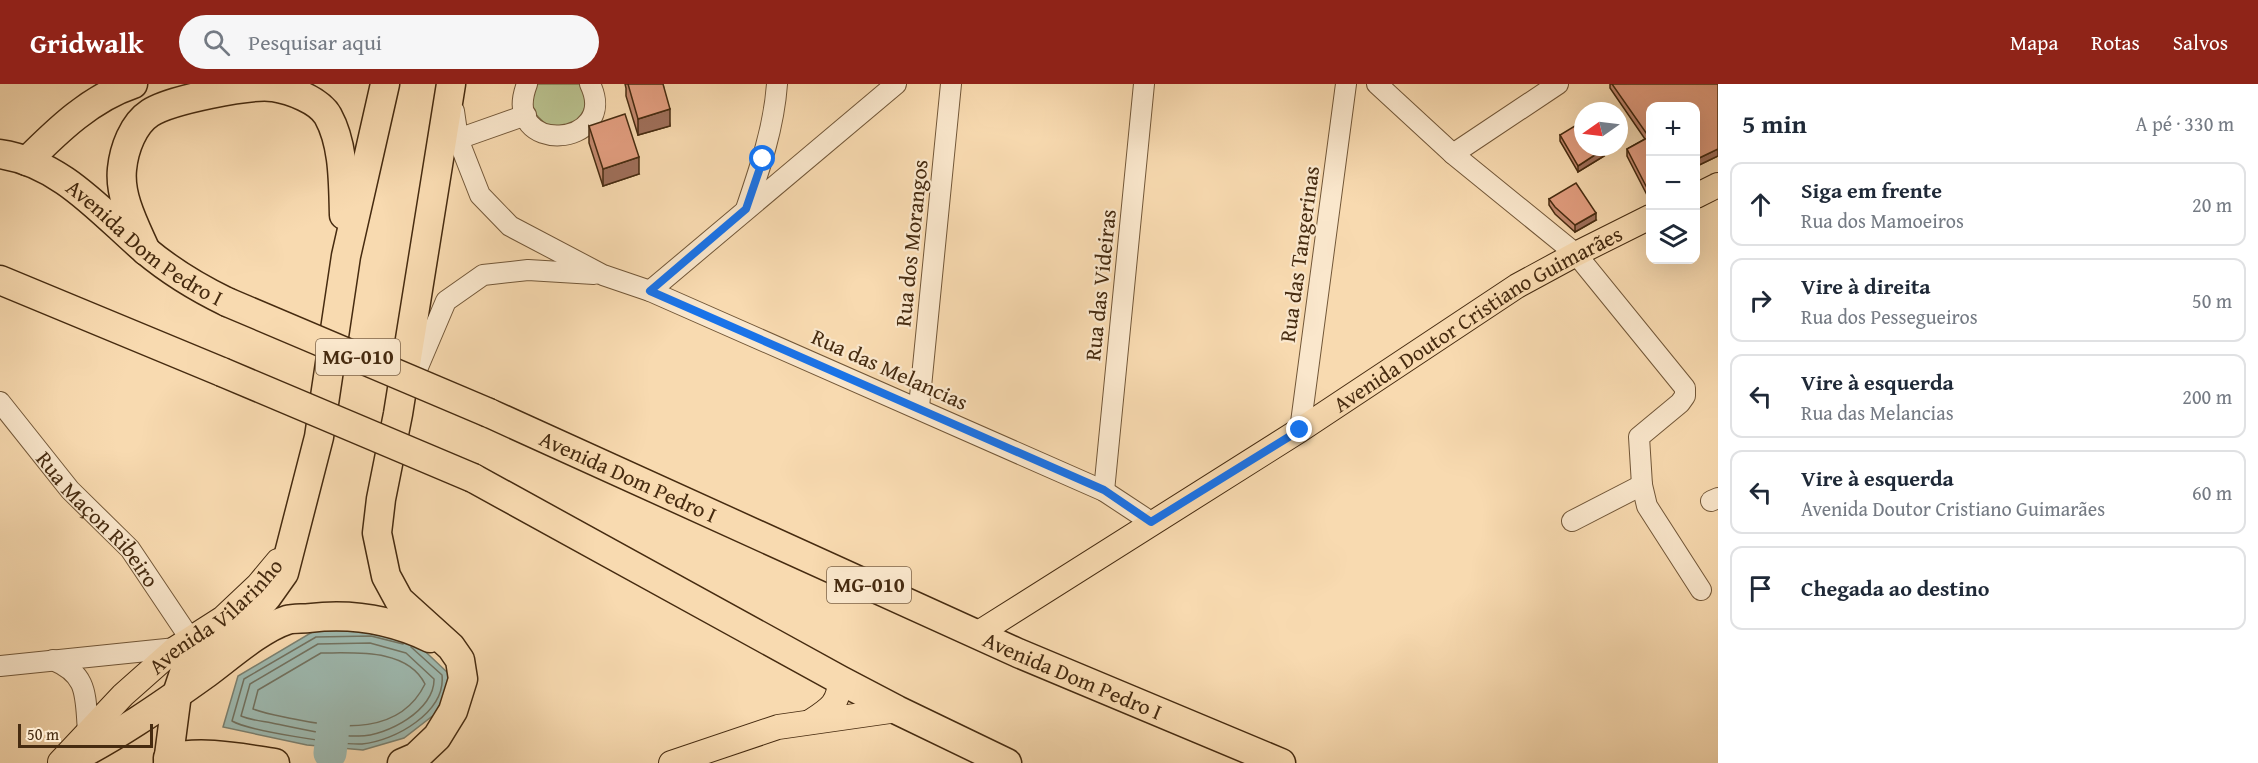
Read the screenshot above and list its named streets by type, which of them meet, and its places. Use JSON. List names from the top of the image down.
{
  "streets": {
    "highway": ["Avenida Dom Pedro I", "MG-010", "Avenida Vilarinho"],
    "main road": ["Avenida Doutor Cristiano Guimarães"],
    "street": [
      "Rua dos Morangos",
      "Rua das Tangerinas",
      "Rua das Videiras",
      "Rua das Melancias",
      "Rua Maçon Ribeiro"
    ]
  },
  "crossings": [
    ["Avenida Dom Pedro I", "Avenida Doutor Cristiano Guimarães"],
    ["Rua dos Morangos", "Rua das Melancias"],
    ["Rua das Tangerinas", "Avenida Doutor Cristiano Guimarães"],
    ["Rua das Videiras", "Rua das Melancias"],
    ["Avenida Doutor Cristiano Guimarães", "Rua das Melancias"],
    ["Rua Maçon Ribeiro", "Avenida Vilarinho"]
  ],
  "scale_bar": "50 m",
  "north": "left",
  "page": {
    "header": "Gridwalk",
    "search": "Pesquisar aqui",
    "nav": ["Mapa", "Rotas", "Salvos"],
    "heading": ["5 min", "A pé · 330 m"],
    "map_buttons": ["+", "−"],
    "list": [
      ["Siga em frente", "Rua dos Mamoeiros", "20 m"],
      ["Vire à direita", "Rua dos Pessegueiros", "50 m"],
      ["Vire à esquerda", "Rua das Melancias", "200 m"],
      ["Vire à esquerda", "Avenida Doutor Cristiano Guimarães", "60 m"],
      "Chegada ao destino"
    ],
    "scale": "50 m"
  }
}
